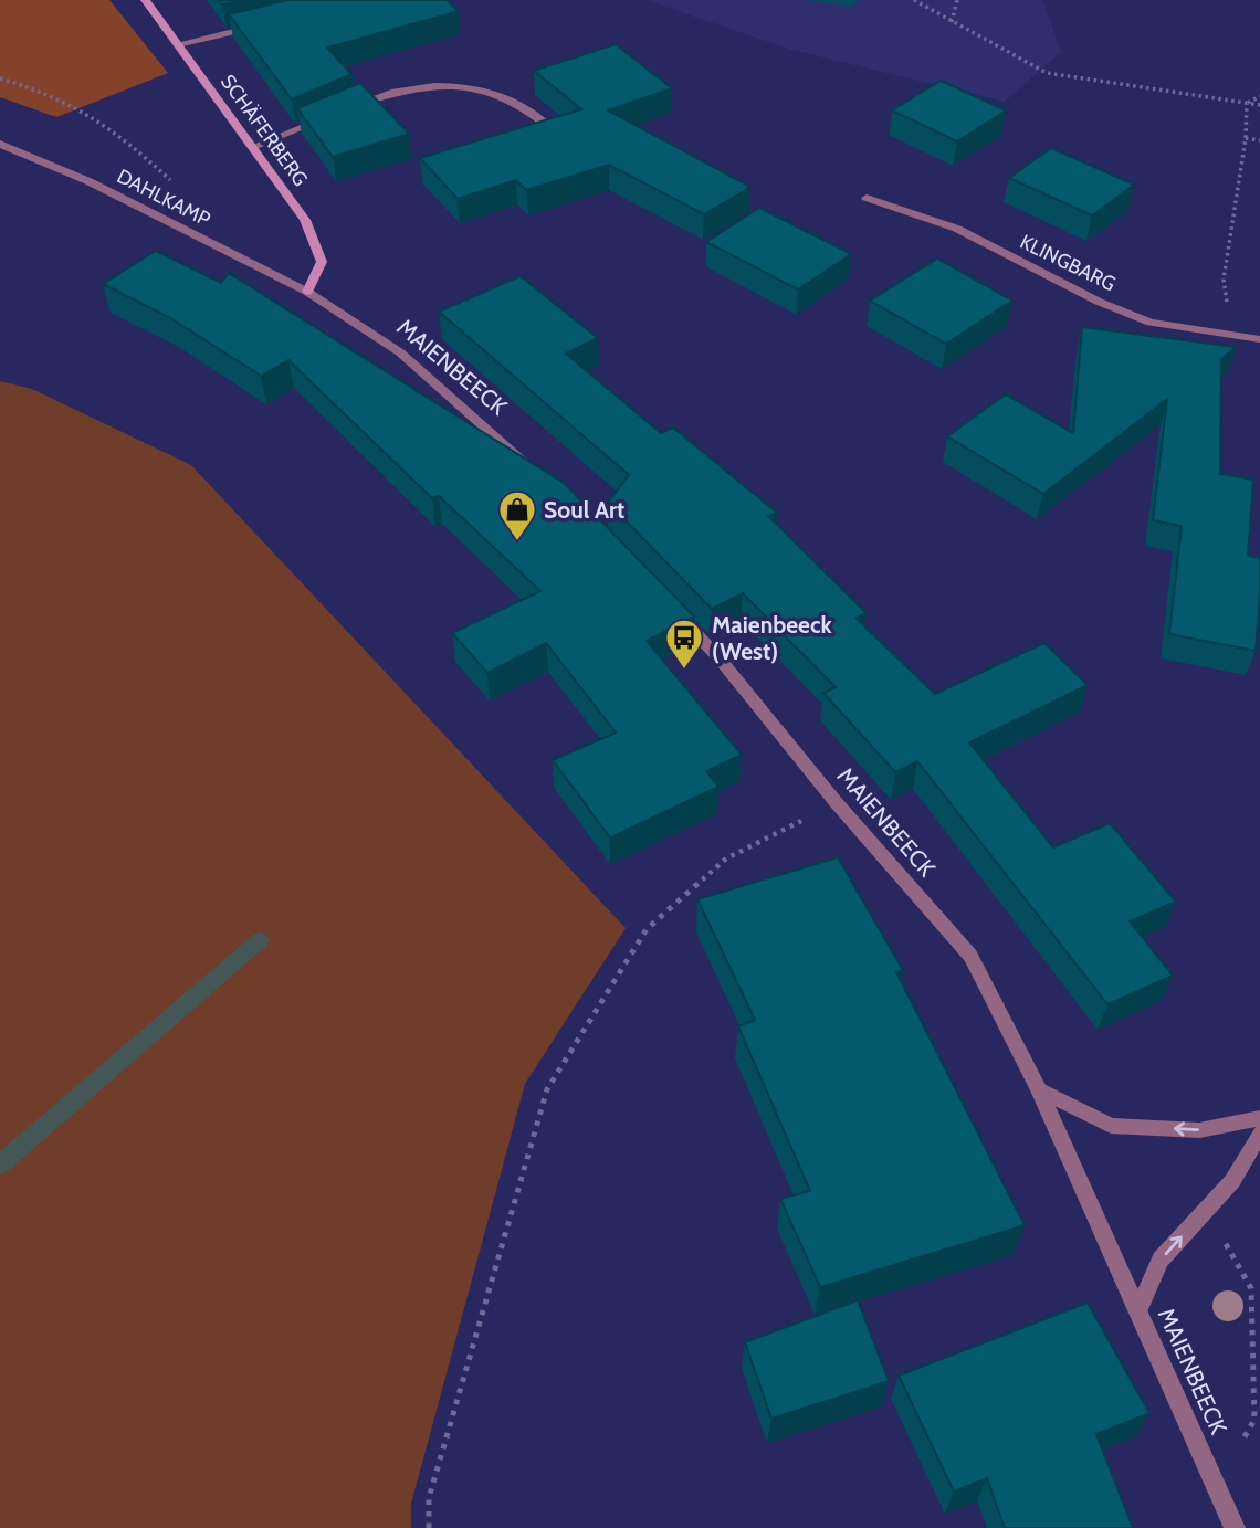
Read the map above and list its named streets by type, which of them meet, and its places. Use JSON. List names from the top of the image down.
{
  "streets": {
    "main road": ["SCHÄFERBERG"],
    "street": ["DAHLKAMP", "KLINGBARG", "MAIENBEECK"]
  },
  "crossings": [
    ["SCHÄFERBERG", "DAHLKAMP"],
    ["SCHÄFERBERG", "MAIENBEECK"],
    ["DAHLKAMP", "MAIENBEECK"]
  ],
  "places": {
    "shop": ["Soul Art"],
    "bus stop": ["Maienbeeck (West)"]
  }
}
